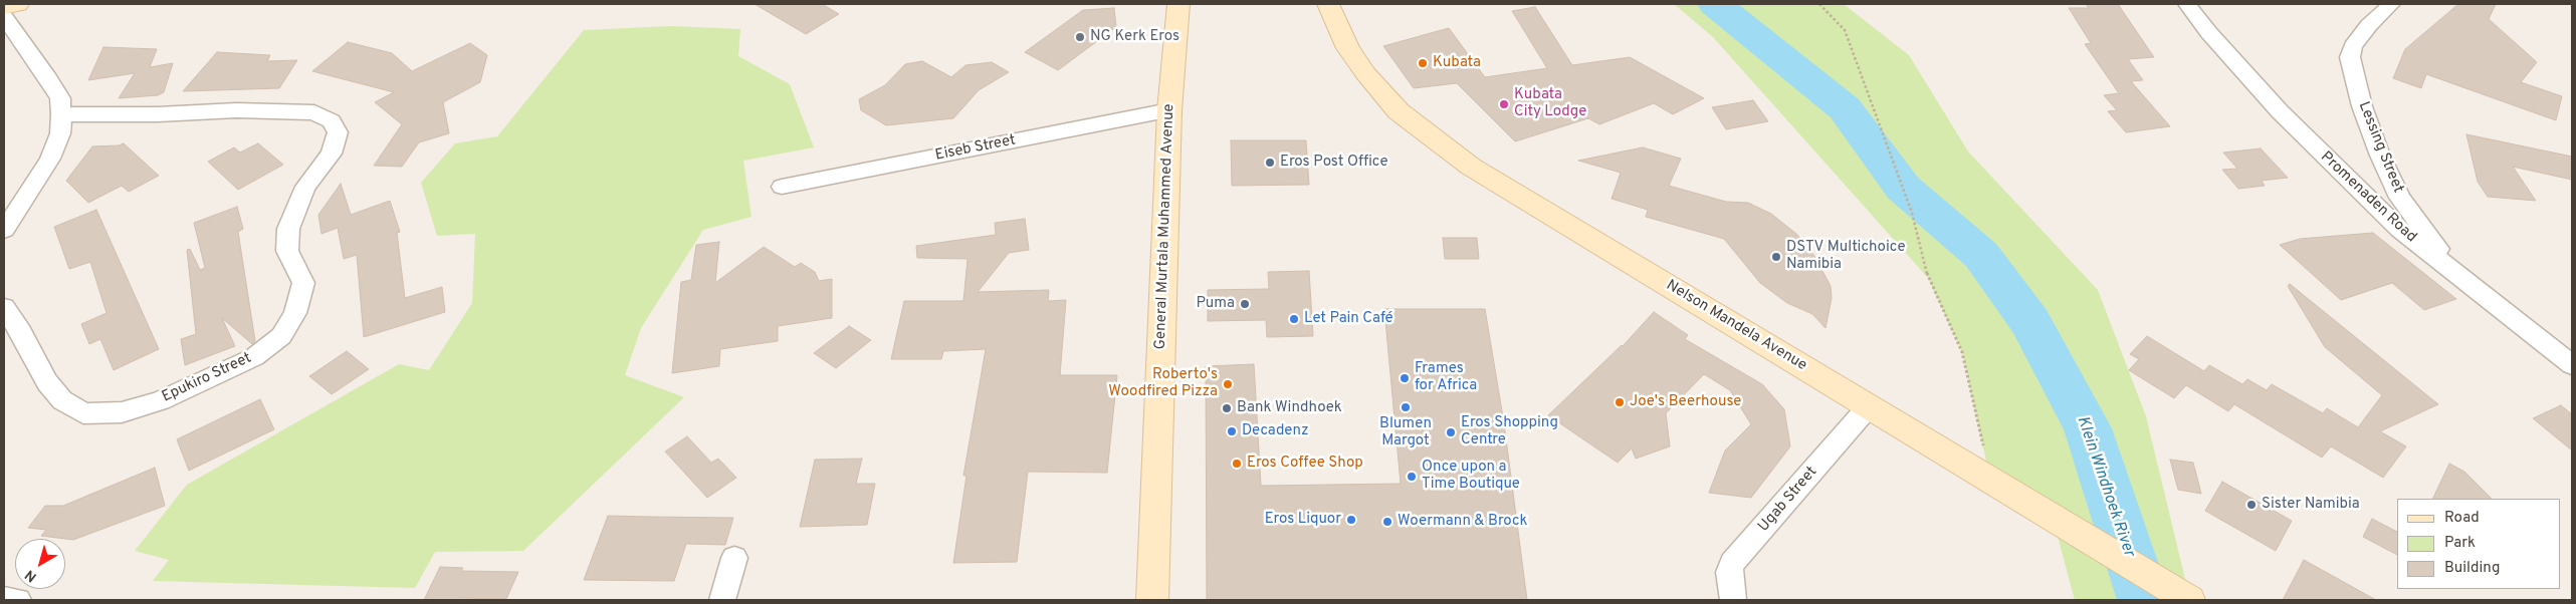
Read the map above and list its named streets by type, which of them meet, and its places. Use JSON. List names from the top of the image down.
{
  "streets": {
    "main road": ["General Murtala Muhammed Avenue", "Nelson Mandela Avenue"],
    "street": [
      "Lessing Street",
      "Eiseb Street",
      "Promenaden Road",
      "Epukiro Street",
      "Ugab Street"
    ]
  },
  "crossings": [
    ["Lessing Street", "Promenaden Road"],
    ["Eiseb Street", "General Murtala Muhammed Avenue"],
    ["Nelson Mandela Avenue", "Ugab Street"]
  ],
  "water": ["Klein Windhoek River"],
  "places": [
    "NG Kerk Eros",
    "Kubata",
    "Kubata City Lodge",
    "Eros Post Office",
    "DSTV Multichoice Namibia",
    "Puma",
    "Let Pain Café",
    "Frames for Africa",
    "Roberto's Woodfired Pizza",
    "Joe's Beerhouse",
    "Blumen Margot",
    "Bank Windhoek",
    "Decadenz",
    "Eros Shopping Centre",
    "Eros Coffee Shop",
    "Once upon a Time Boutique",
    "Sister Namibia",
    "Eros Liquor",
    "Woermann & Brock"
  ],
  "legend": ["Road", "Park", "Building"],
  "north": "bottom left"
}
